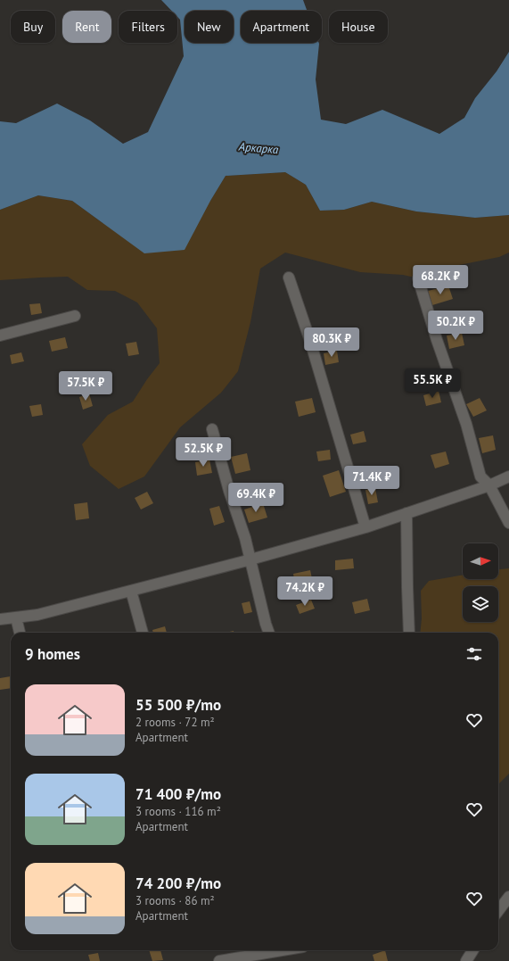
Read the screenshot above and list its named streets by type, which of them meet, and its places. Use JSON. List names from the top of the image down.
{
  "water": ["Аркарка"],
  "north": "right",
  "page": {
    "chip": [
      "Buy",
      "Rent",
      "Filters",
      "New",
      "Apartment",
      "House"
    ],
    "price": [
      "68.2K ₽",
      "50.2K ₽",
      "80.3K ₽",
      "55.5K ₽",
      "57.5K ₽",
      "52.5K ₽",
      "71.4K ₽",
      "69.4K ₽",
      "74.2K ₽"
    ],
    "heading": "9 homes",
    "list": [
      {
        "name": "55 500 ₽/mo",
        "note": "2 rooms · 72 m² · Apartment"
      },
      {
        "name": "71 400 ₽/mo",
        "note": "3 rooms · 116 m² · Apartment"
      },
      {
        "name": "74 200 ₽/mo",
        "note": "3 rooms · 86 m² · Apartment"
      }
    ]
  }
}
